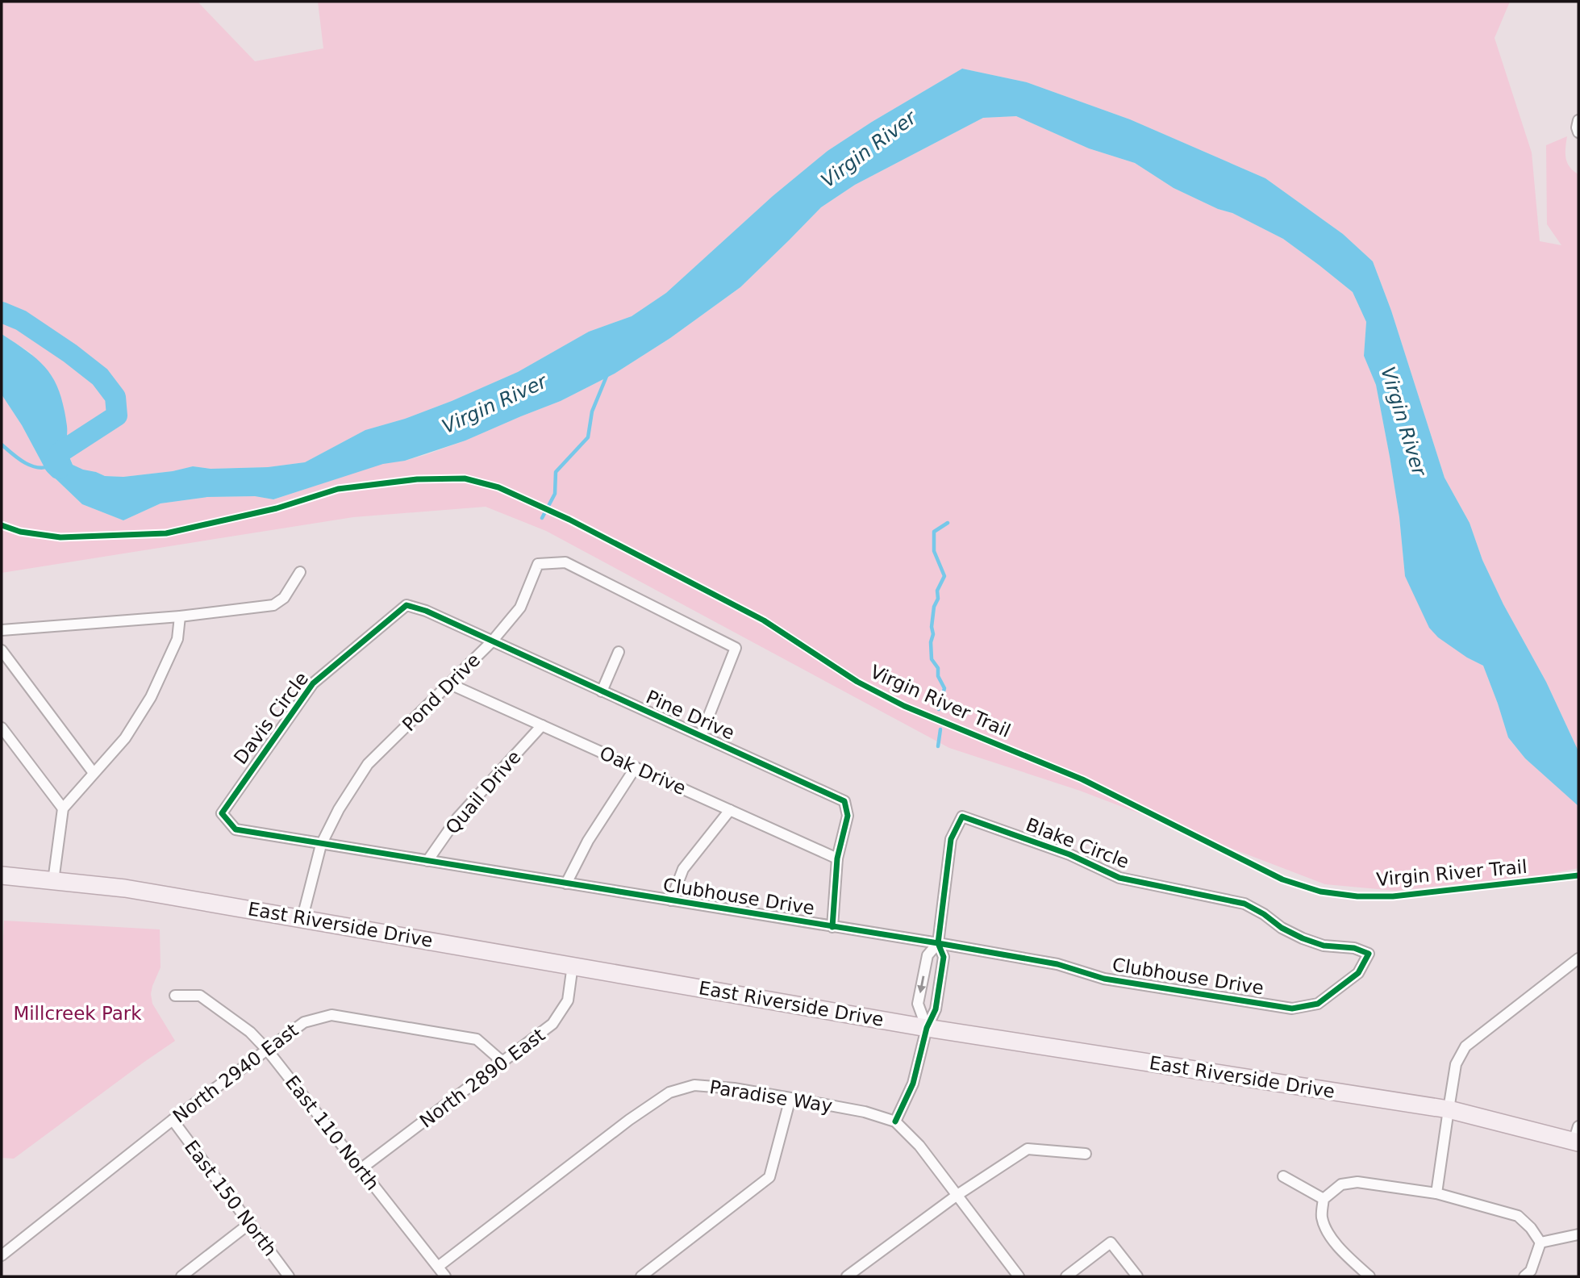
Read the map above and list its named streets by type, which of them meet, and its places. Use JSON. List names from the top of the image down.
{
  "streets": {
    "main road": ["East Riverside Drive"],
    "street": [
      "Pond Drive",
      "Pine Drive",
      "Davis Circle",
      "Oak Drive",
      "Quail Drive",
      "Blake Circle",
      "Clubhouse Drive",
      "North 2940 East",
      "North 2890 East",
      "Paradise Way",
      "East 110 North",
      "East 150 North"
    ],
    "cycle path": ["Virgin River Trail"]
  },
  "crossings": [
    ["Pond Drive", "Pine Drive"],
    ["Pond Drive", "Oak Drive"],
    ["Pond Drive", "Clubhouse Drive"],
    ["Pond Drive", "East Riverside Drive"],
    ["Pine Drive", "Davis Circle"],
    ["Pine Drive", "Oak Drive"],
    ["Pine Drive", "Clubhouse Drive"],
    ["Davis Circle", "Clubhouse Drive"],
    ["Oak Drive", "Quail Drive"],
    ["Quail Drive", "Clubhouse Drive"],
    ["Blake Circle", "Clubhouse Drive"],
    ["East Riverside Drive", "North 2890 East"],
    ["North 2940 East", "North 2890 East"],
    ["North 2940 East", "East 110 North"],
    ["North 2940 East", "East 150 North"],
    ["North 2890 East", "East 110 North"],
    ["Paradise Way", "East 110 North"]
  ],
  "water": ["Virgin River"],
  "parks": ["Millcreek Park"]
}
